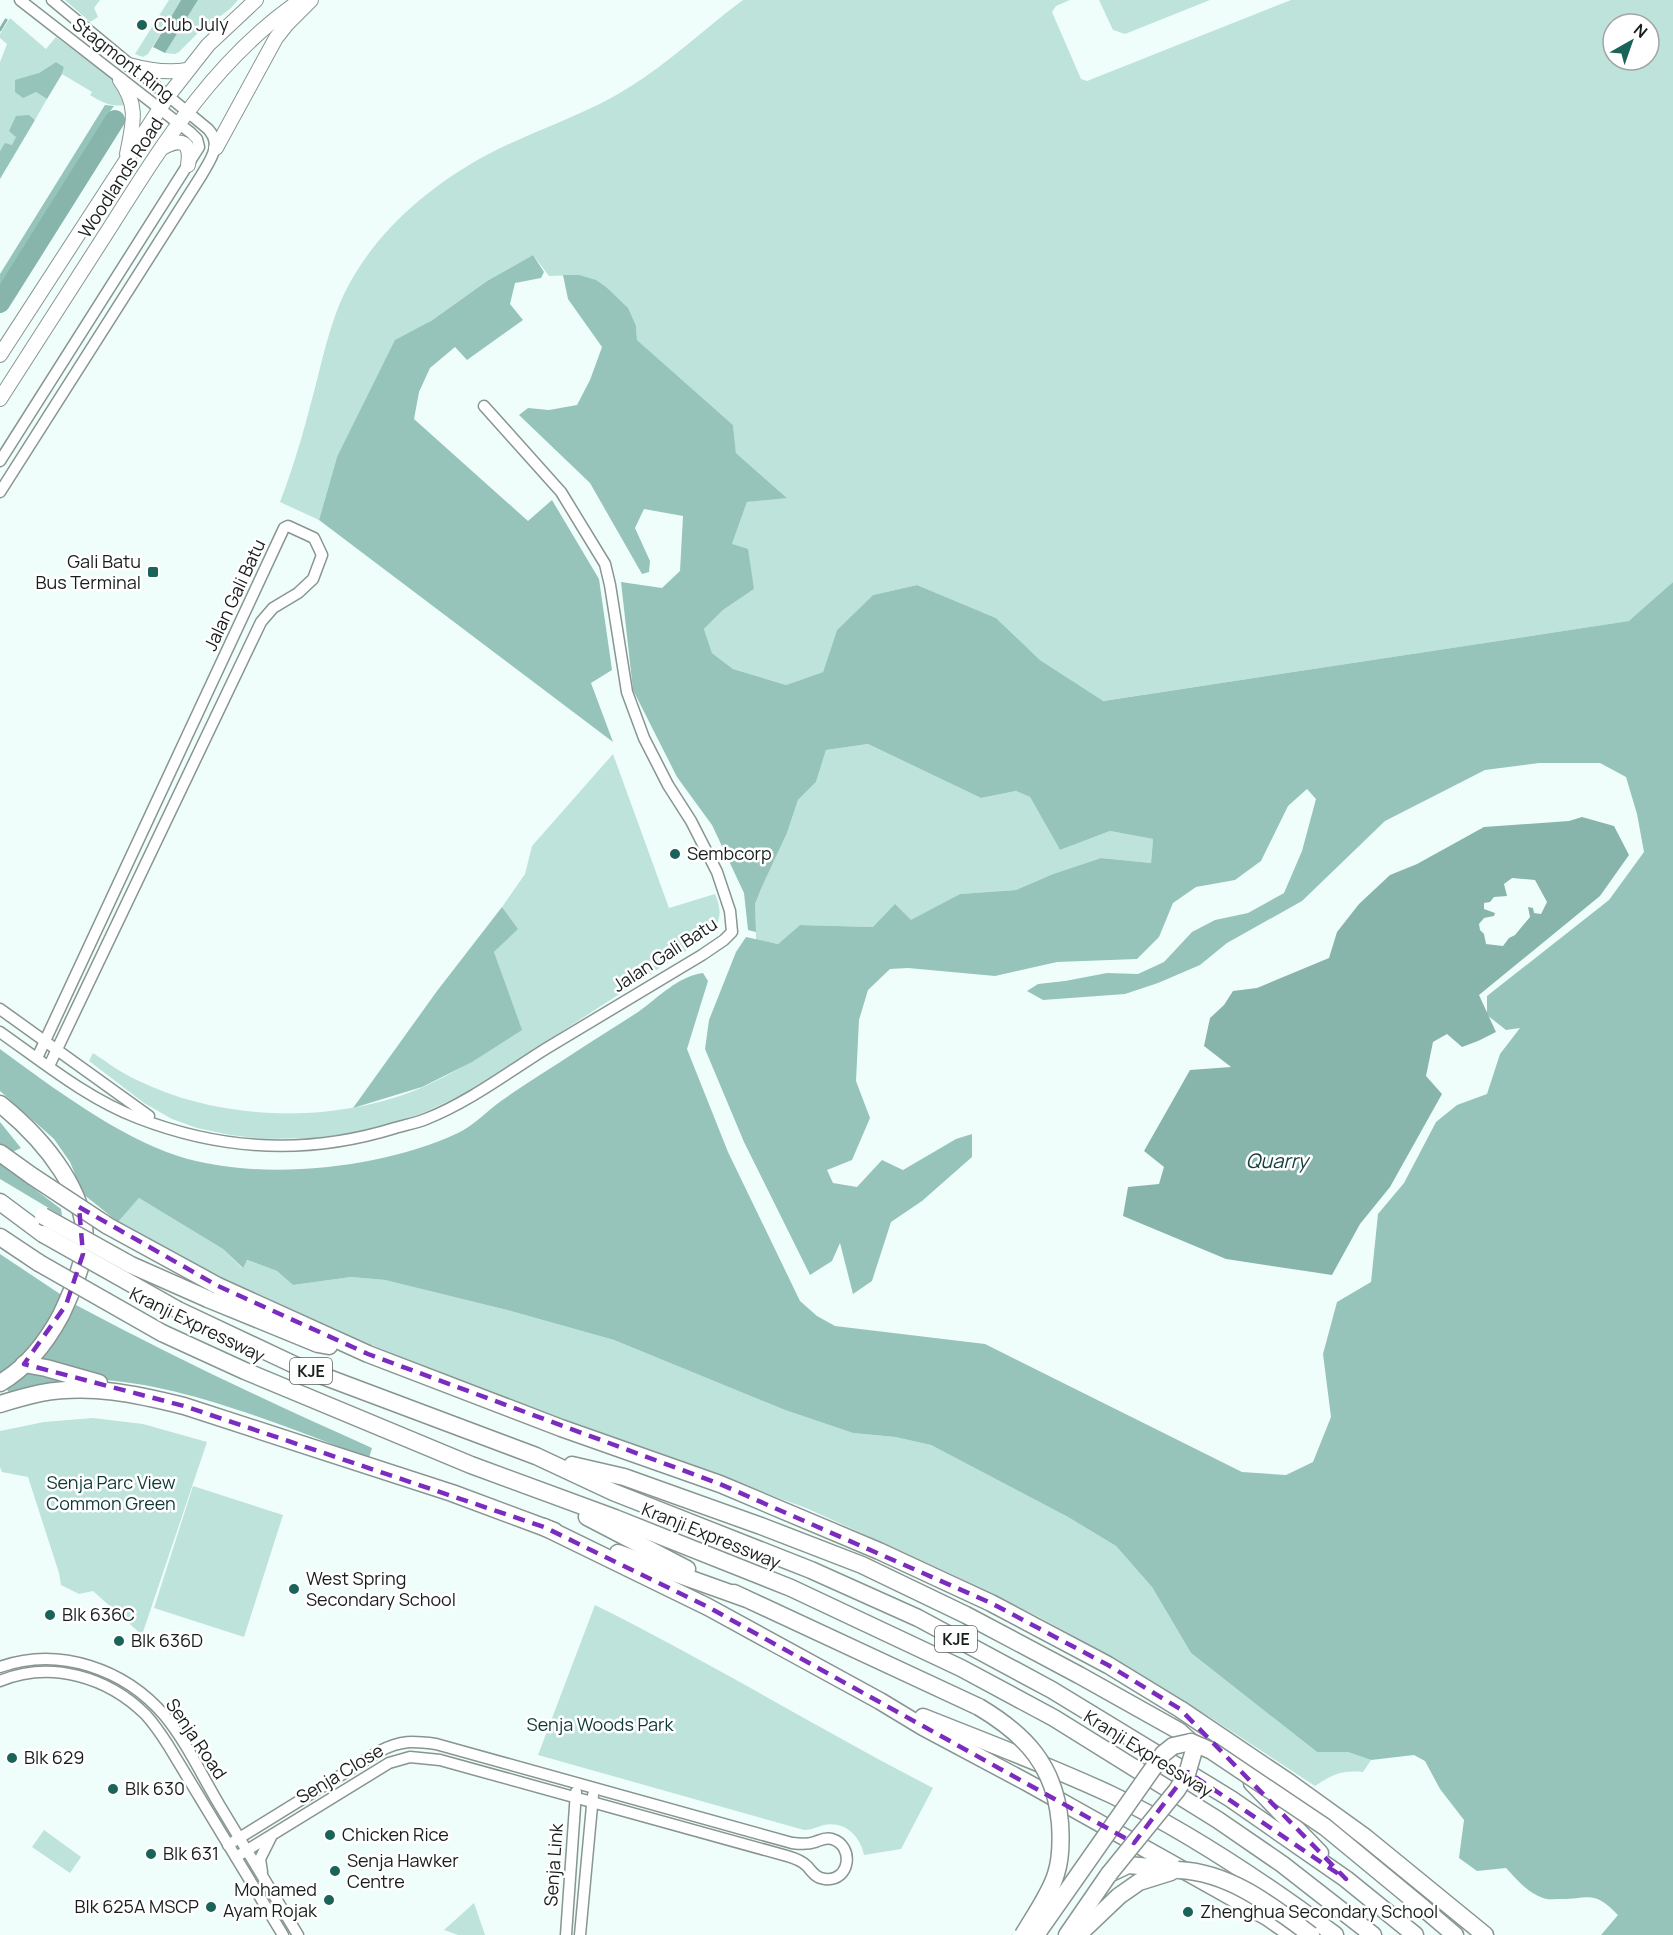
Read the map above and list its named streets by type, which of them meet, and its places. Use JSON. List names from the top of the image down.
{
  "streets": {
    "highway": ["Kranji Expressway", "KJE"],
    "main road": ["Woodlands Road"],
    "street": [
      "Stagmont Ring",
      "Jalan Gali Batu",
      "Senja Road",
      "Senja Close",
      "Senja Link"
    ]
  },
  "crossings": [
    ["Stagmont Ring", "Woodlands Road"],
    ["Kranji Expressway", "KJE"],
    ["Senja Road", "Senja Close"],
    ["Senja Close", "Senja Link"]
  ],
  "water": ["Quarry"],
  "parks": ["Senja Parc View Common Green", "Senja Woods Park"],
  "places": {
    "other": [
      "Club July",
      "Sembcorp",
      "West Spring Secondary School",
      "Blk 636C",
      "Blk 636D",
      "Blk 629",
      "Blk 630",
      "Chicken Rice",
      "Blk 631",
      "Senja Hawker Centre",
      "Mohamed Ayam Rojak",
      "Blk 625A MSCP",
      "Zhenghua Secondary School"
    ],
    "transit": ["Gali Batu Bus Terminal"]
  },
  "north": "top right"
}
